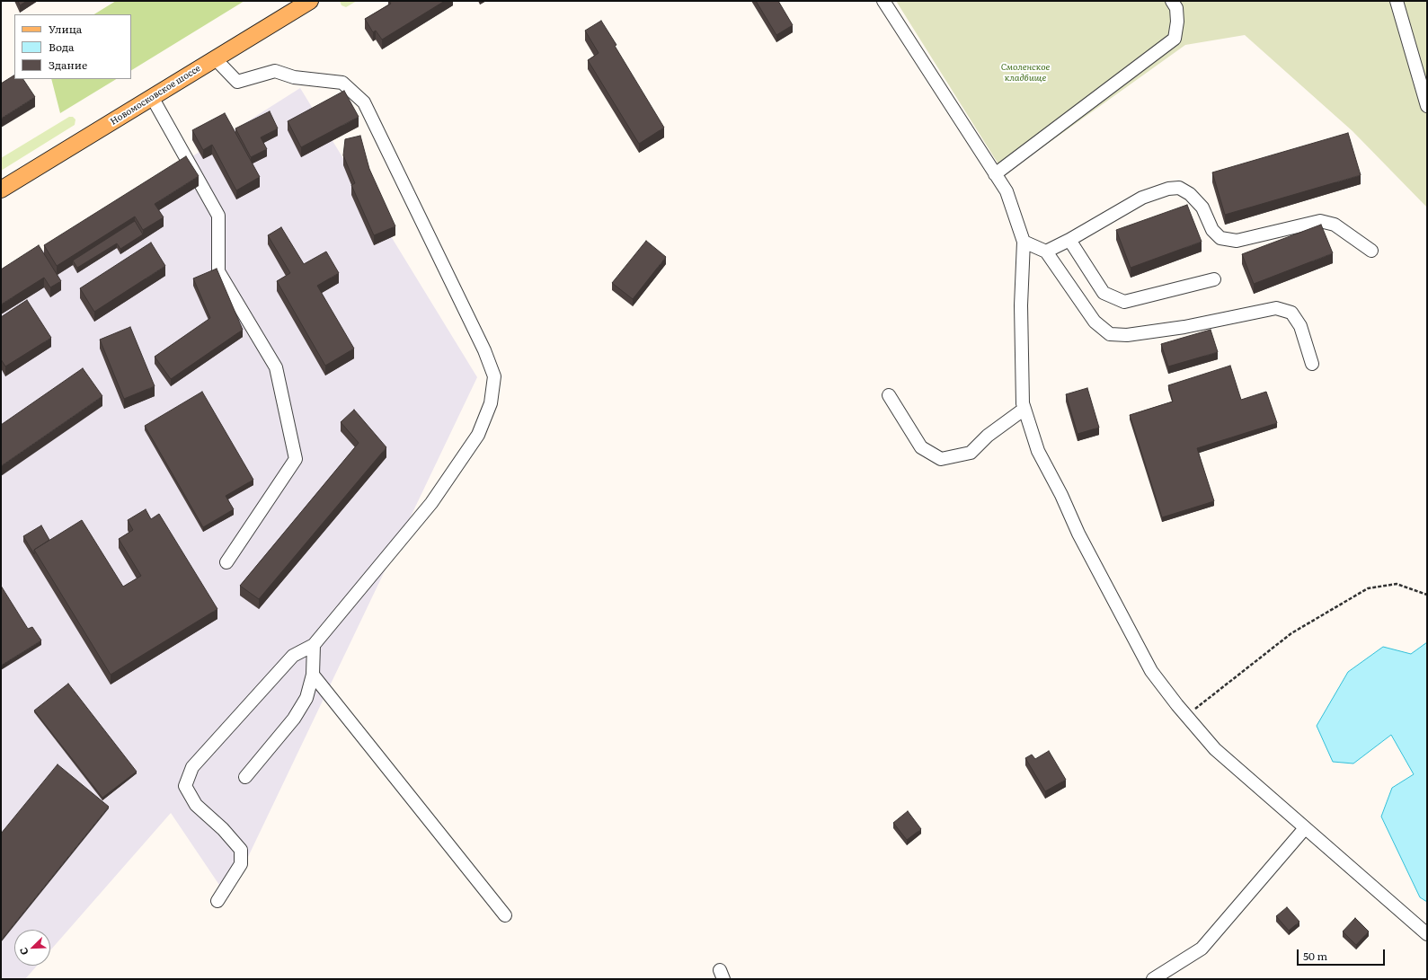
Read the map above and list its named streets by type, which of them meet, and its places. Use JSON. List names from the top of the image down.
{
  "streets": {
    "main road": ["Новомосковское шоссе"]
  },
  "parks": ["Смоленское кладбище"],
  "legend": ["Улица", "Вода", "Здание"],
  "scale_bar": "50 m",
  "north": "bottom left"
}
